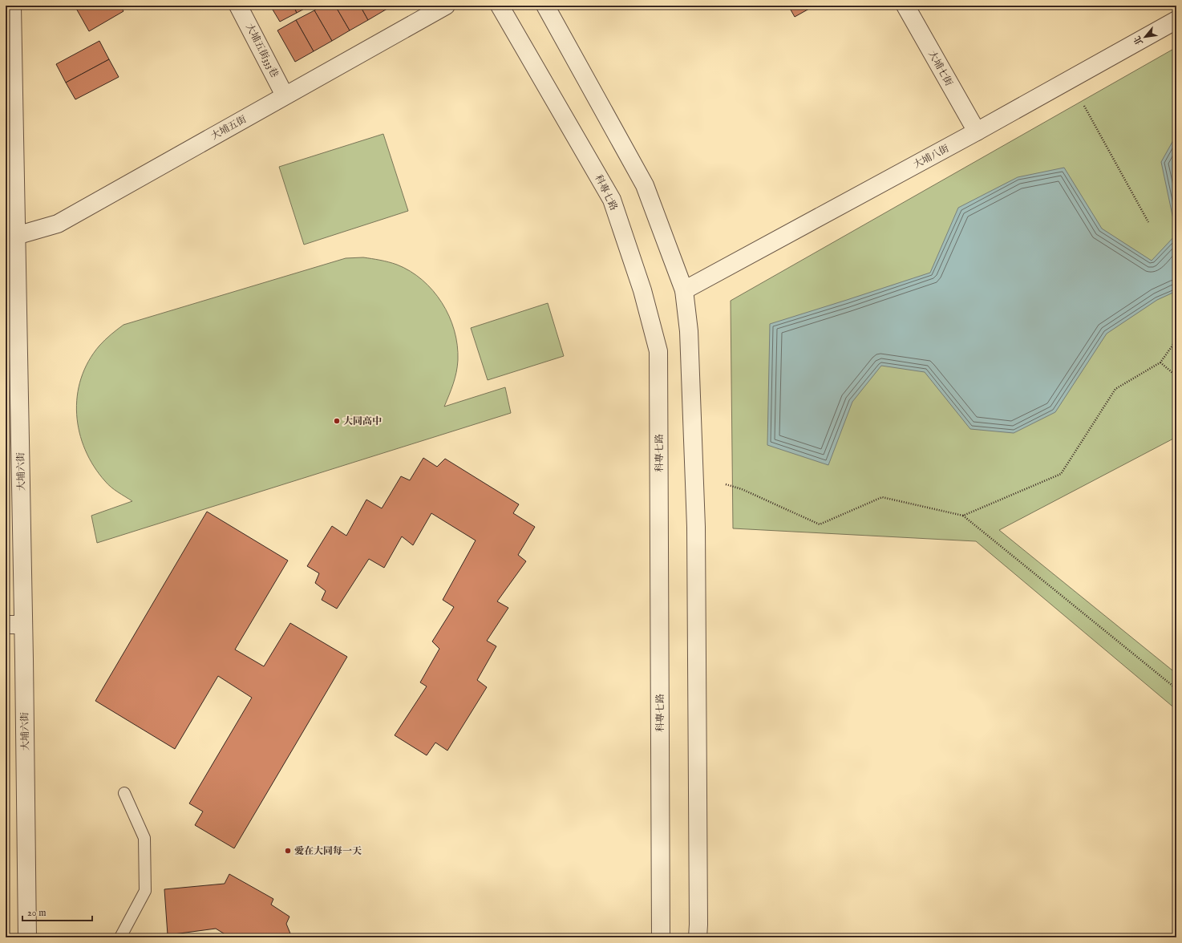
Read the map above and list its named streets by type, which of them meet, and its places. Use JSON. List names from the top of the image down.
{
  "streets": {
    "street": [
      "大埔五街333巷",
      "大埔七街",
      "大埔五街",
      "大埔八街",
      "科專七路",
      "大埔六街"
    ]
  },
  "crossings": [
    ["大埔五街333巷", "大埔五街"],
    ["大埔七街", "大埔八街"],
    ["大埔五街", "大埔六街"]
  ],
  "places": ["大同高中", "愛在大同每一天"],
  "scale_bar": "20 m",
  "north": "bottom left"
}
